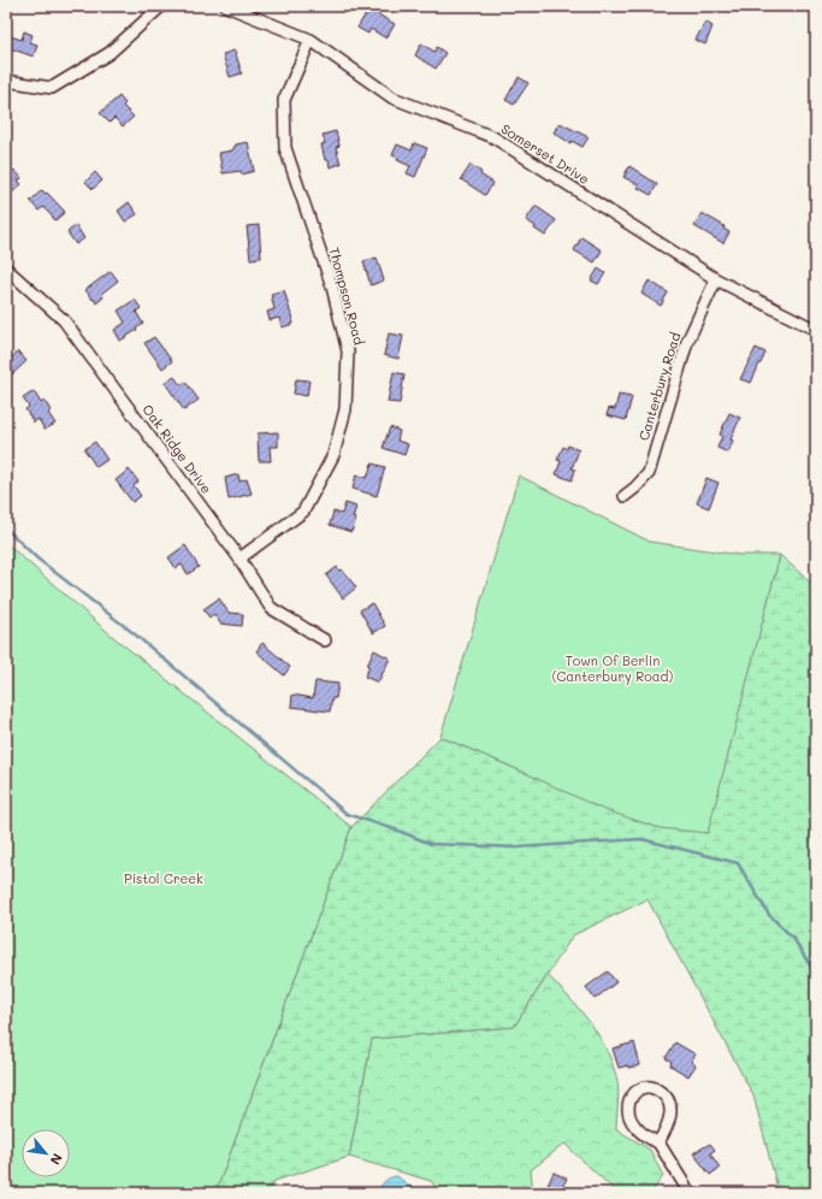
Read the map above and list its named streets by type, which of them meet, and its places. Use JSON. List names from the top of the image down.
{
  "streets": {
    "street": [
      "Somerset Drive",
      "Thompson Road",
      "Canterbury Road",
      "Oak Ridge Drive"
    ]
  },
  "crossings": [
    ["Somerset Drive", "Thompson Road"],
    ["Somerset Drive", "Canterbury Road"],
    ["Thompson Road", "Oak Ridge Drive"]
  ],
  "parks": ["Town Of Berlin (Canterbury Road)", "Pistol Creek"],
  "north": "bottom right"
}
